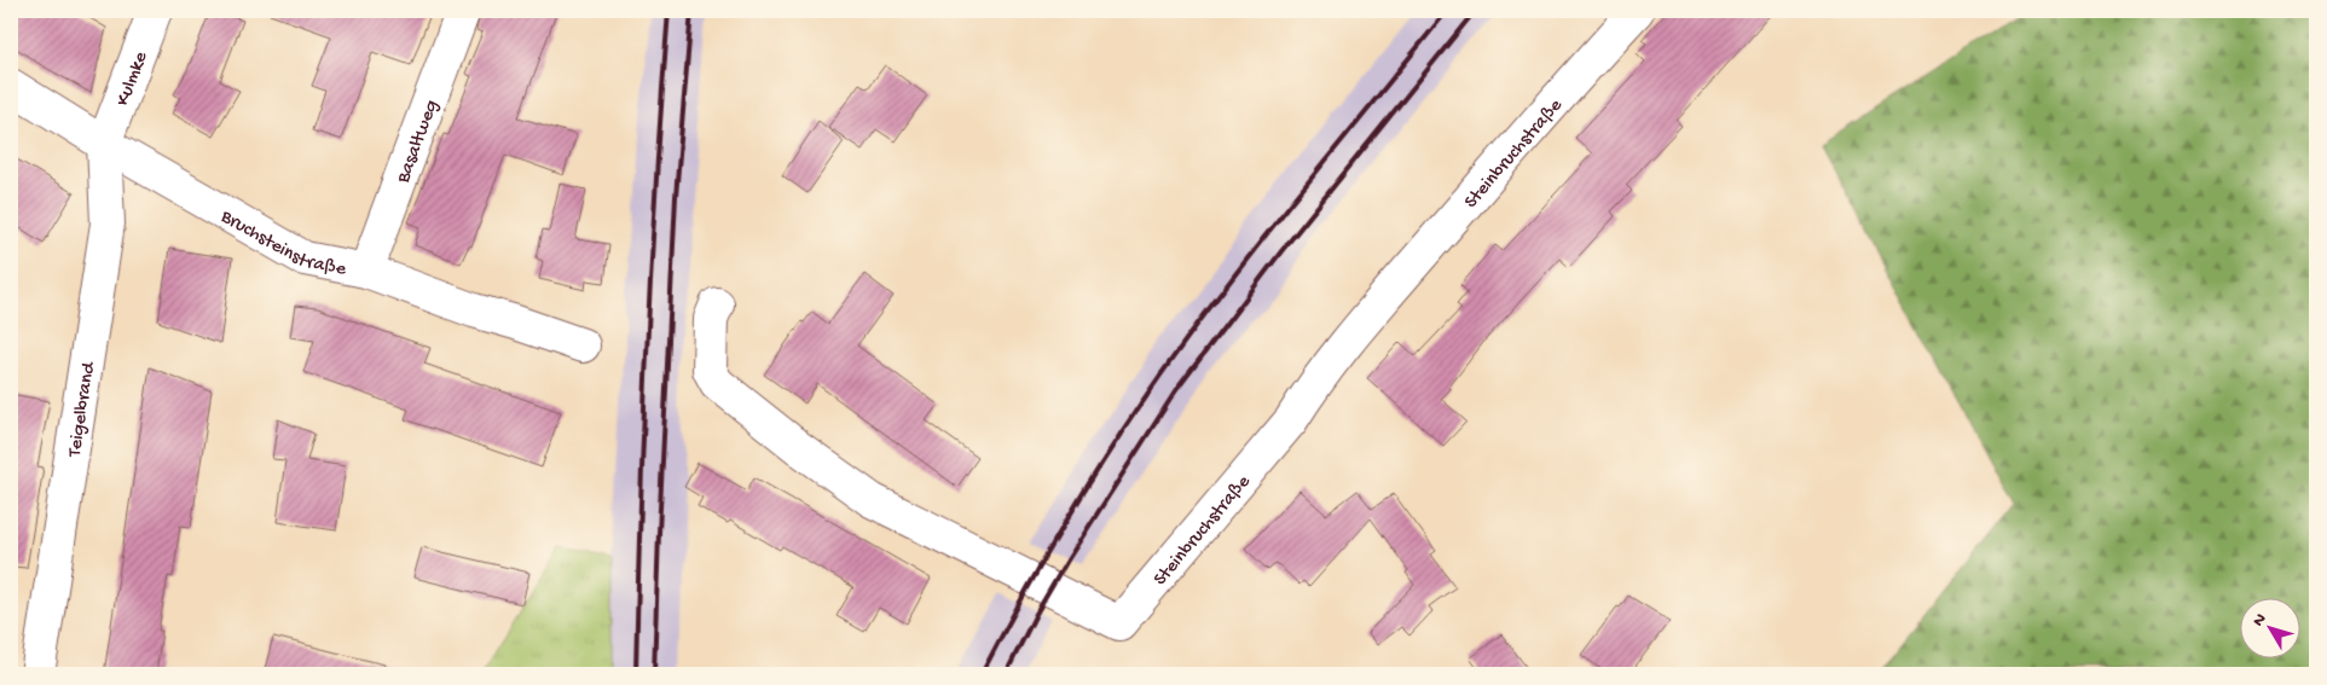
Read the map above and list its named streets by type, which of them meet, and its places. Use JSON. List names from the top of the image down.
{
  "streets": {
    "street": [
      "Kulmke",
      "Basaltweg",
      "Steinbruchstraße",
      "Bruchsteinstraße",
      "Teigelbrand"
    ]
  },
  "crossings": [
    ["Kulmke", "Bruchsteinstraße"],
    ["Kulmke", "Teigelbrand"],
    ["Basaltweg", "Bruchsteinstraße"],
    ["Bruchsteinstraße", "Teigelbrand"]
  ],
  "north": "top left"
}
